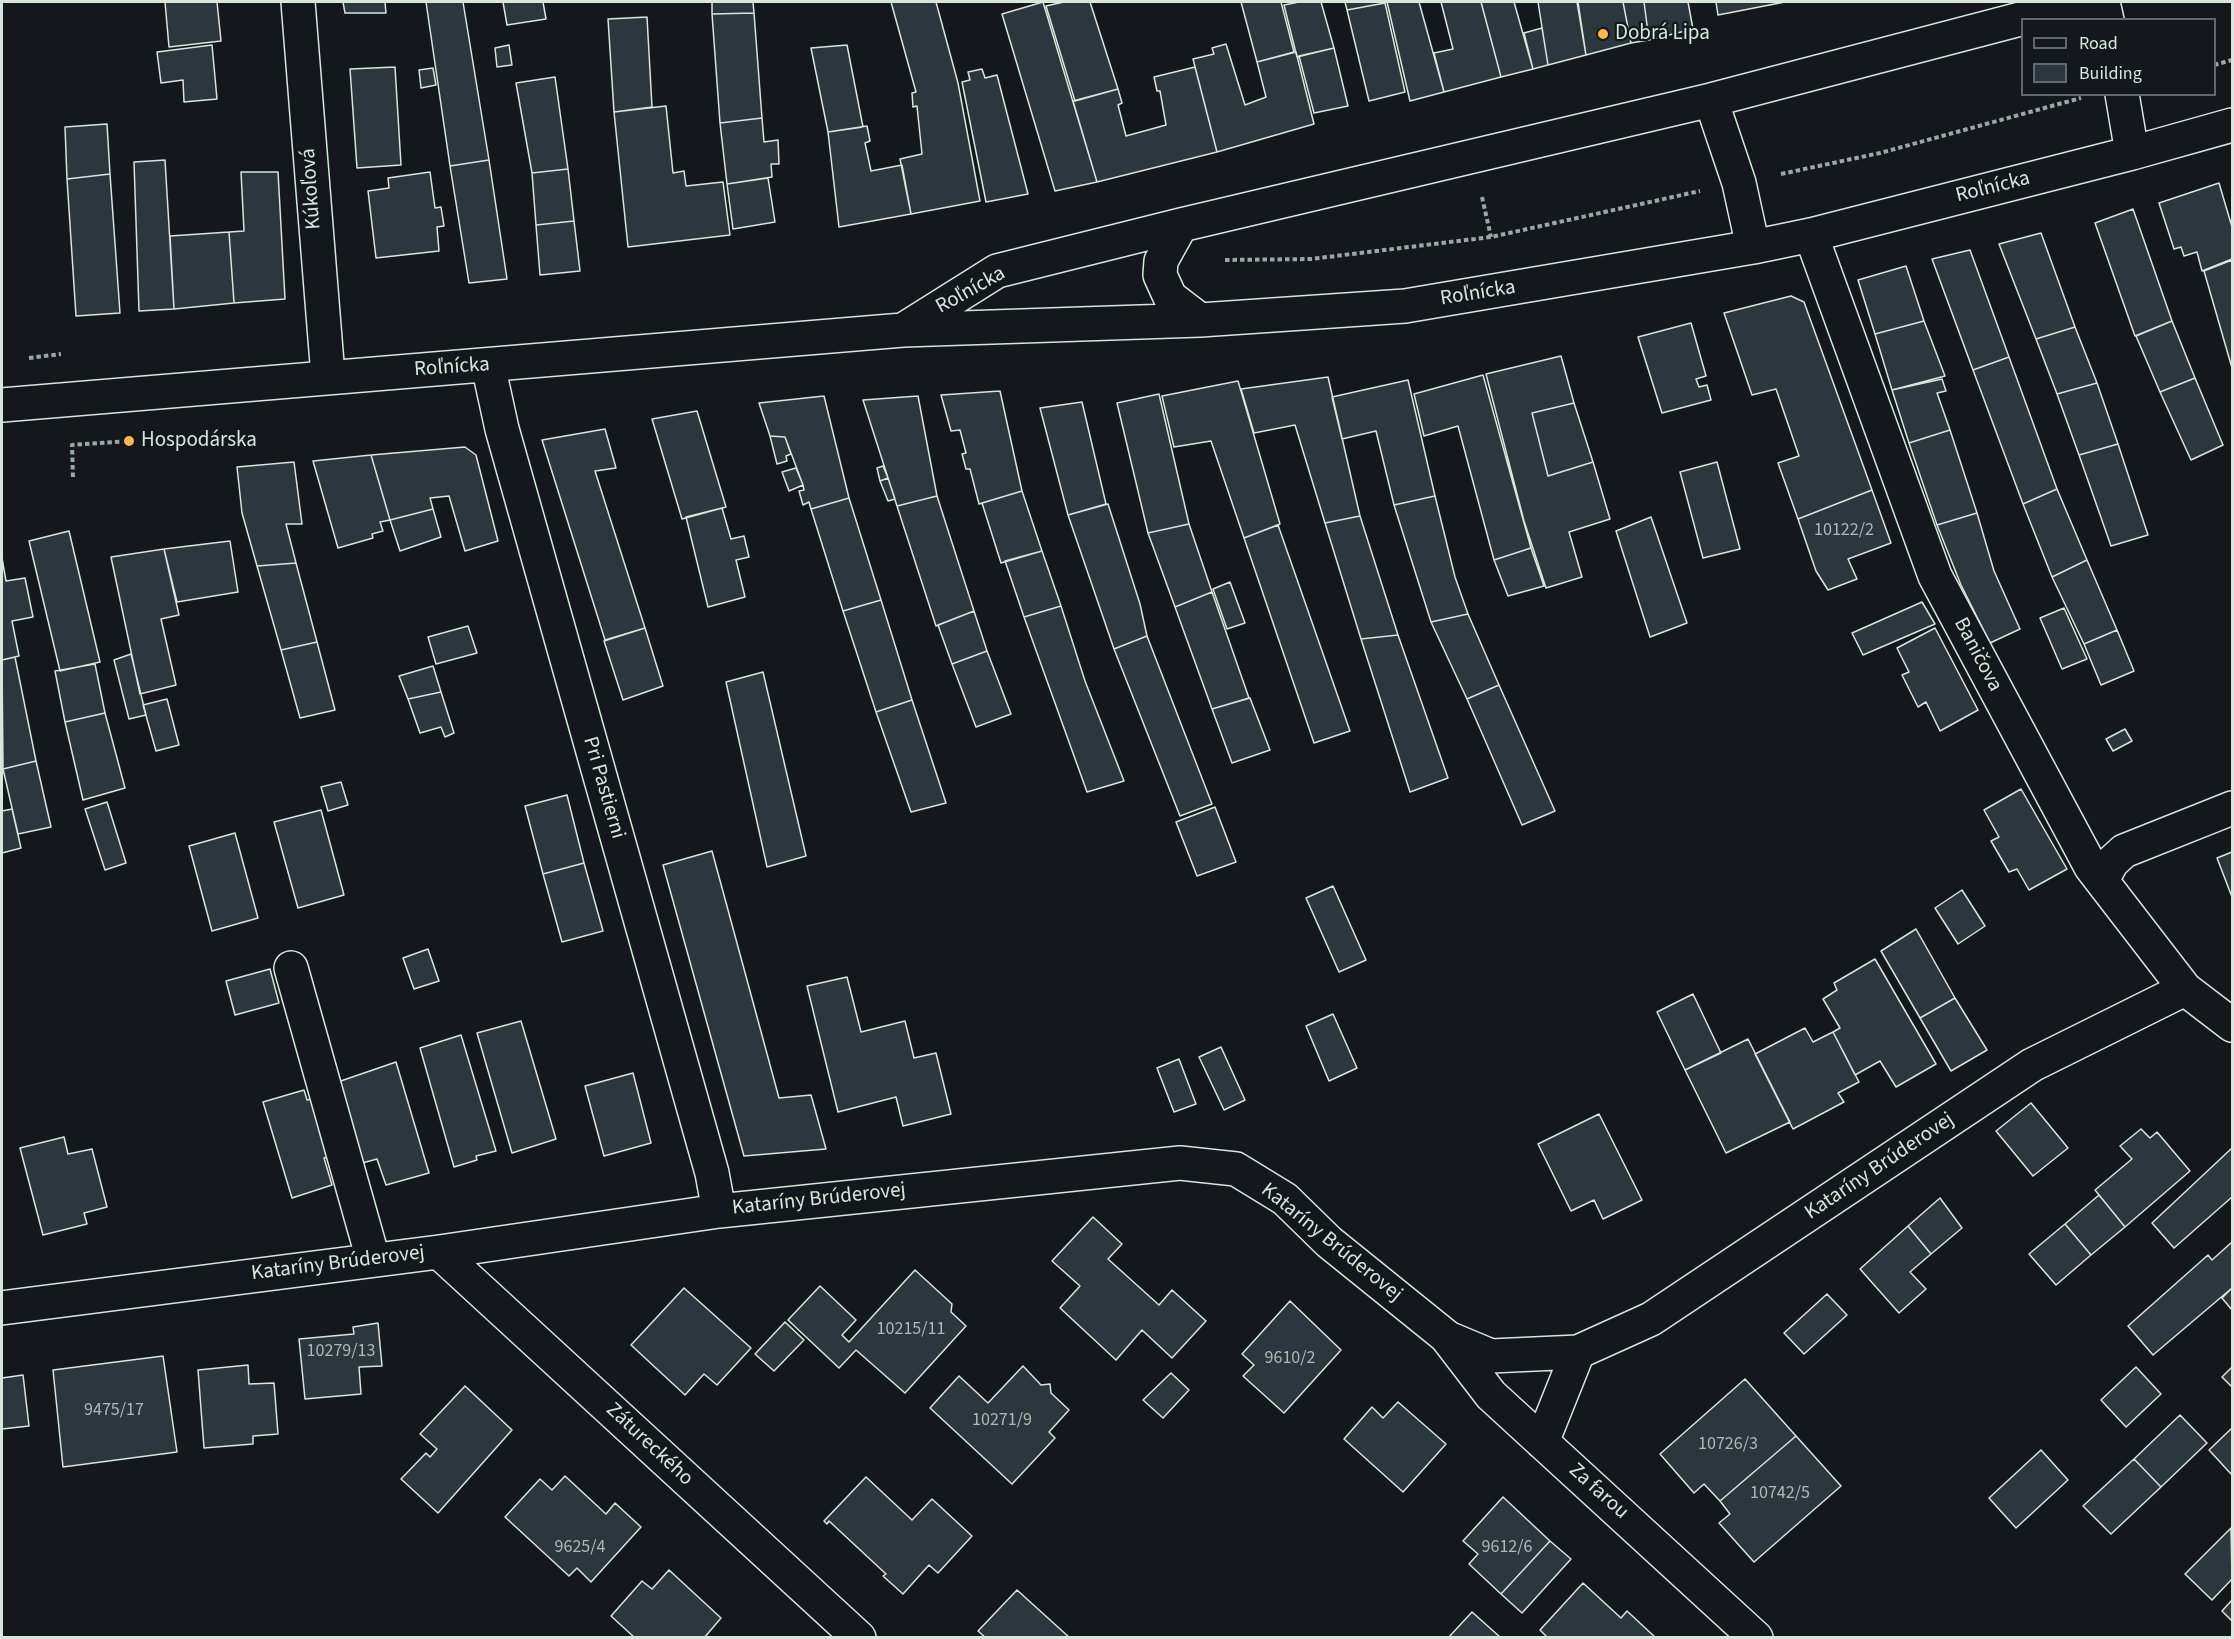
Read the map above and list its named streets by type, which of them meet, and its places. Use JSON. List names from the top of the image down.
{
  "streets": {
    "street": [
      "Roľnícka",
      "Kúkoľová",
      "Baničova",
      "Pri Pastierni",
      "Kataríny Brúderovej",
      "Zátureckého",
      "Za farou"
    ]
  },
  "crossings": [
    ["Roľnícka", "Kúkoľová"],
    ["Roľnícka", "Baničova"],
    ["Roľnícka", "Pri Pastierni"],
    ["Baničova", "Kataríny Brúderovej"],
    ["Pri Pastierni", "Kataríny Brúderovej"],
    ["Kataríny Brúderovej", "Zátureckého"],
    ["Kataríny Brúderovej", "Za farou"]
  ],
  "places": ["Dobrá Lipa", "Hospodárska"],
  "house_numbers": [
    "10122/2",
    "10215/11",
    "10279/13",
    "9610/2",
    "9475/17",
    "10271/9",
    "10726/3",
    "10742/5",
    "9625/4",
    "9612/6"
  ],
  "legend": ["Road", "Building"]
}
